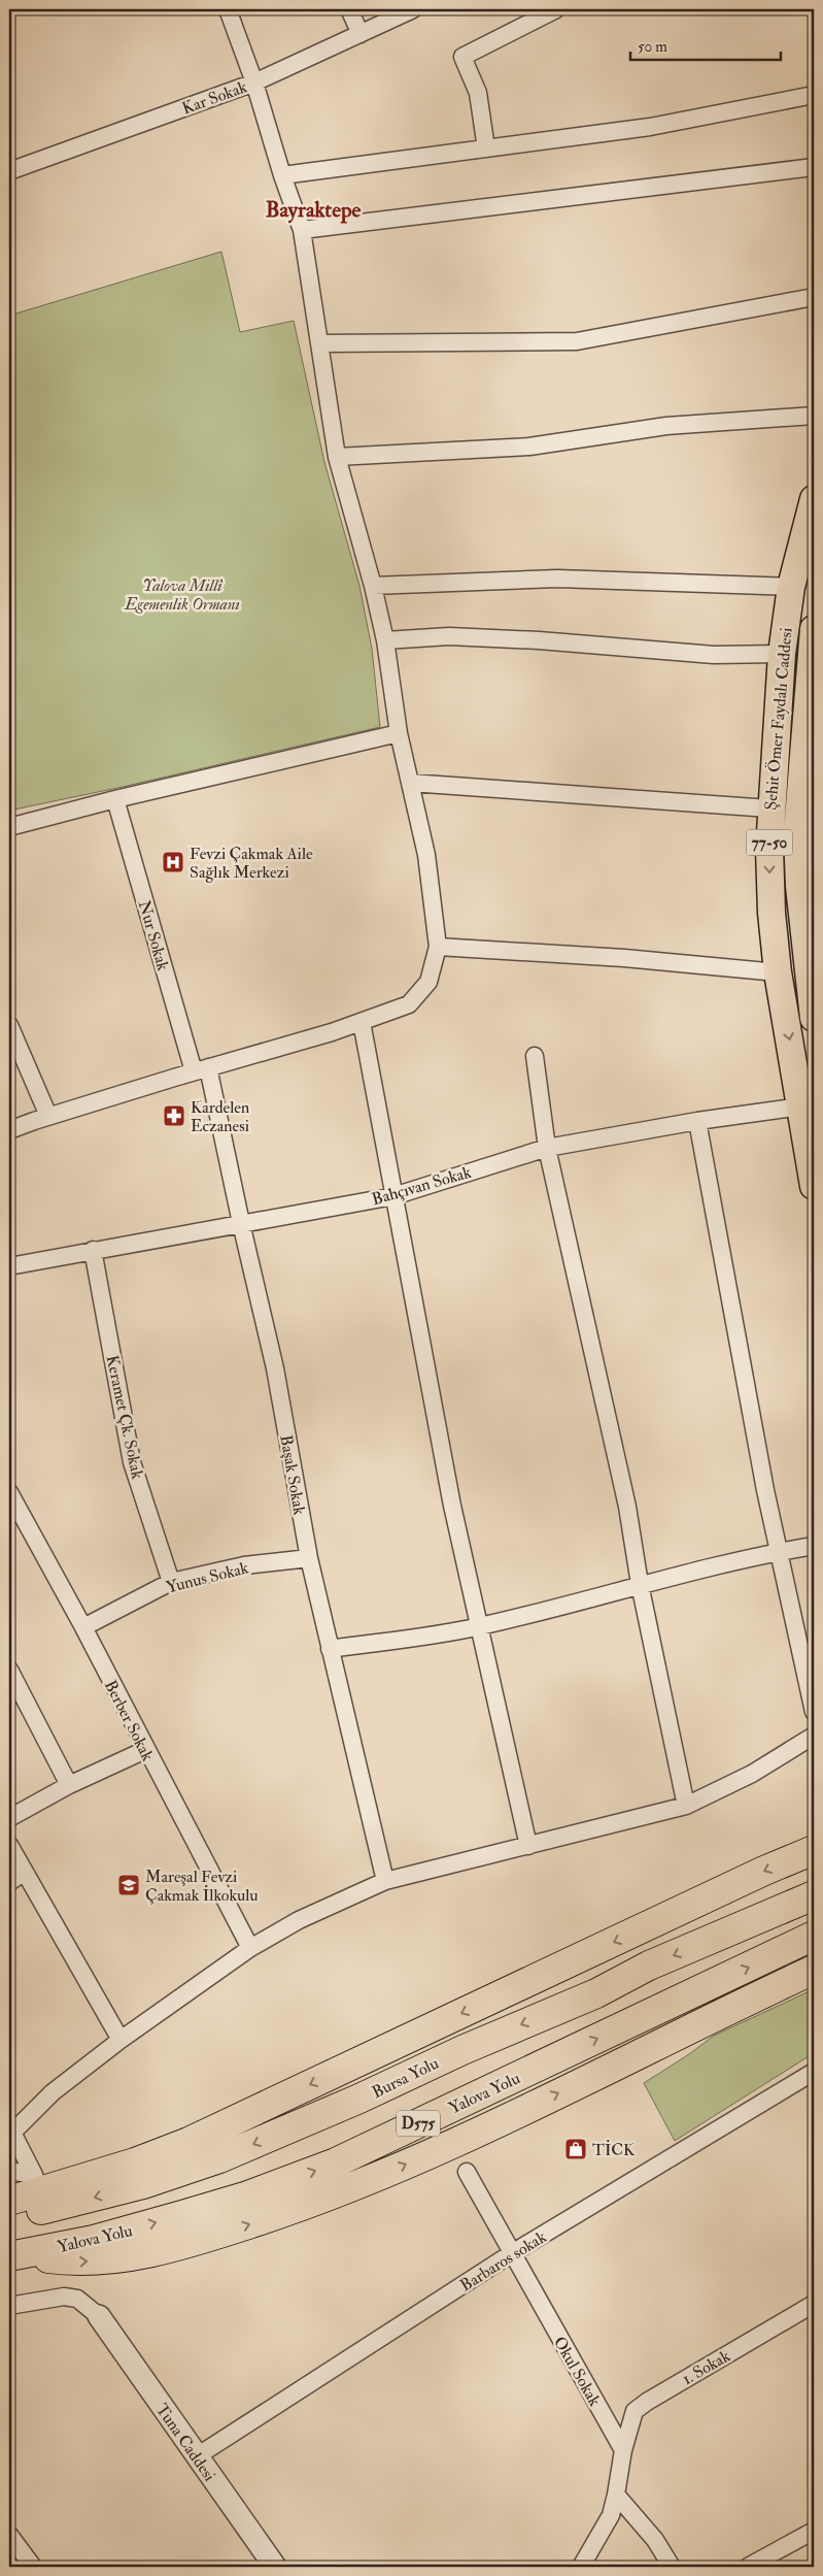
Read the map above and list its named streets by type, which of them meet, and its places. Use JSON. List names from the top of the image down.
{
  "streets": {
    "highway": ["Bursa Yolu", "Yalova Yolu", "D575"],
    "main road": ["Şehit Ömer Faydalı Caddesi", "77-50"],
    "street": [
      "Kar Sokak",
      "Nur Sokak",
      "Bahçıvan Sokak",
      "Keramet Çk. Sokak",
      "Başak Sokak",
      "Yunus Sokak",
      "Berber Sokak",
      "Barbaros sokak",
      "1. Sokak",
      "Okul Sokak",
      "Tuna Caddesi"
    ]
  },
  "crossings": [
    ["Şehit Ömer Faydalı Caddesi", "Bahçıvan Sokak"],
    ["Nur Sokak", "Başak Sokak"],
    ["Bahçıvan Sokak", "Keramet Çk. Sokak"],
    ["Bahçıvan Sokak", "Başak Sokak"],
    ["Keramet Çk. Sokak", "Yunus Sokak"],
    ["Başak Sokak", "Yunus Sokak"],
    ["Yunus Sokak", "Berber Sokak"],
    ["Barbaros sokak", "Okul Sokak"],
    ["Barbaros sokak", "Tuna Caddesi"],
    ["1. Sokak", "Okul Sokak"]
  ],
  "districts": ["Bayraktepe"],
  "parks": ["Yalova Millî Egemenlik Ormanı"],
  "places": {
    "hospital": ["Fevzi Çakmak Aile Sağlık Merkezi"],
    "pharmacy": ["Kardelen Eczanesi"],
    "school or university": ["Mareşal Fevzi Çakmak İlkokulu"],
    "shop": ["TİCK"]
  },
  "scale_bar": "50 m"
}
